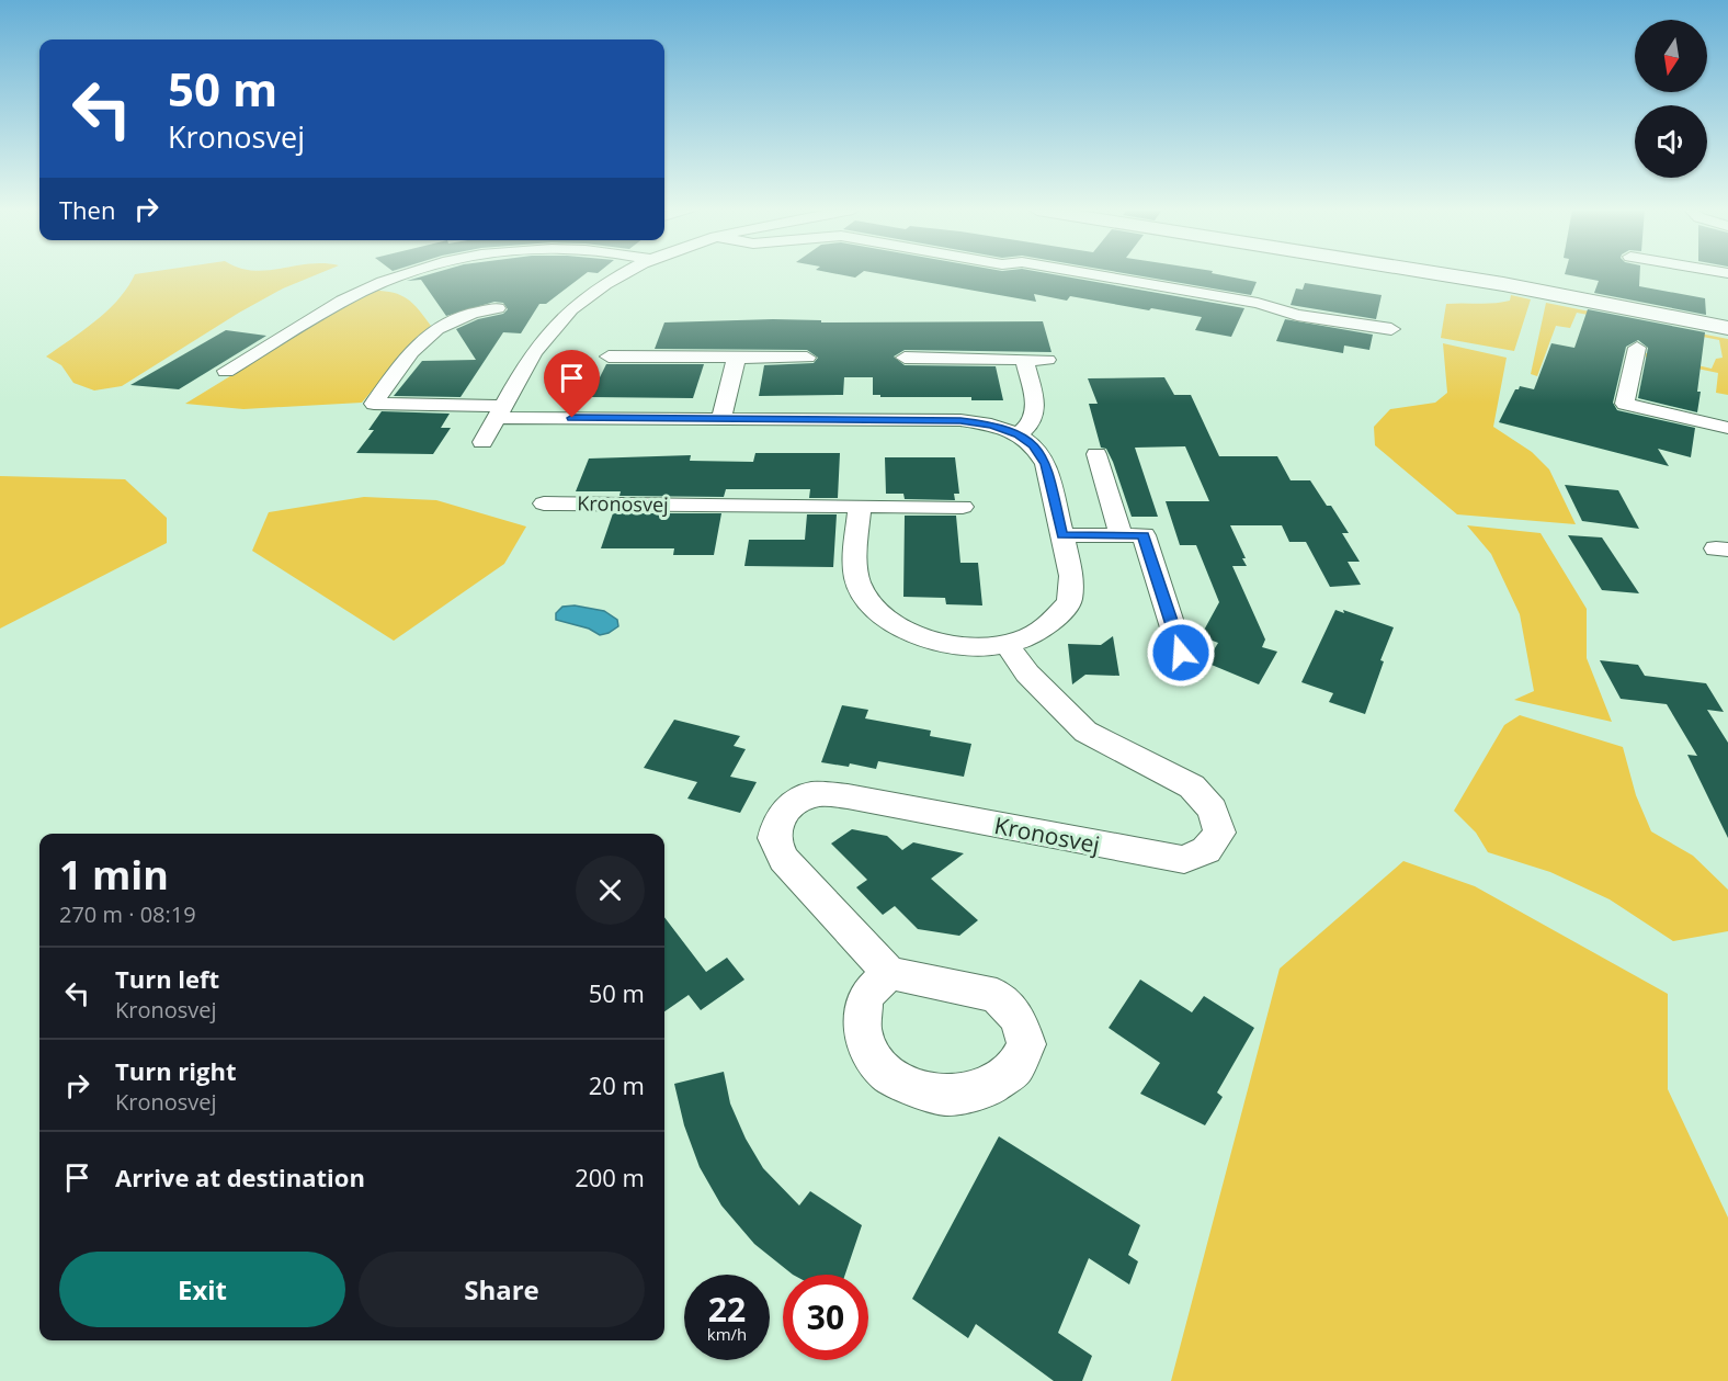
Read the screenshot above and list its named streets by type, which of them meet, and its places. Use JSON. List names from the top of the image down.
{
  "streets": {
    "street": ["Kronosvej"]
  },
  "north": "bottom",
  "page": {
    "turn": ["50 m", "Kronosvej"],
    "then": "Then",
    "heading": ["1 min", "270 m · 08:19"],
    "list": [
      {
        "name": "Turn left",
        "note": "Kronosvej",
        "value": "50 m"
      },
      {
        "name": "Turn right",
        "note": "Kronosvej",
        "value": "20 m"
      },
      {
        "name": "Arrive at destination",
        "value": "200 m"
      }
    ],
    "buttons": ["Exit", "Share"],
    "speed": "22 km/h",
    "limit": "30"
  }
}
